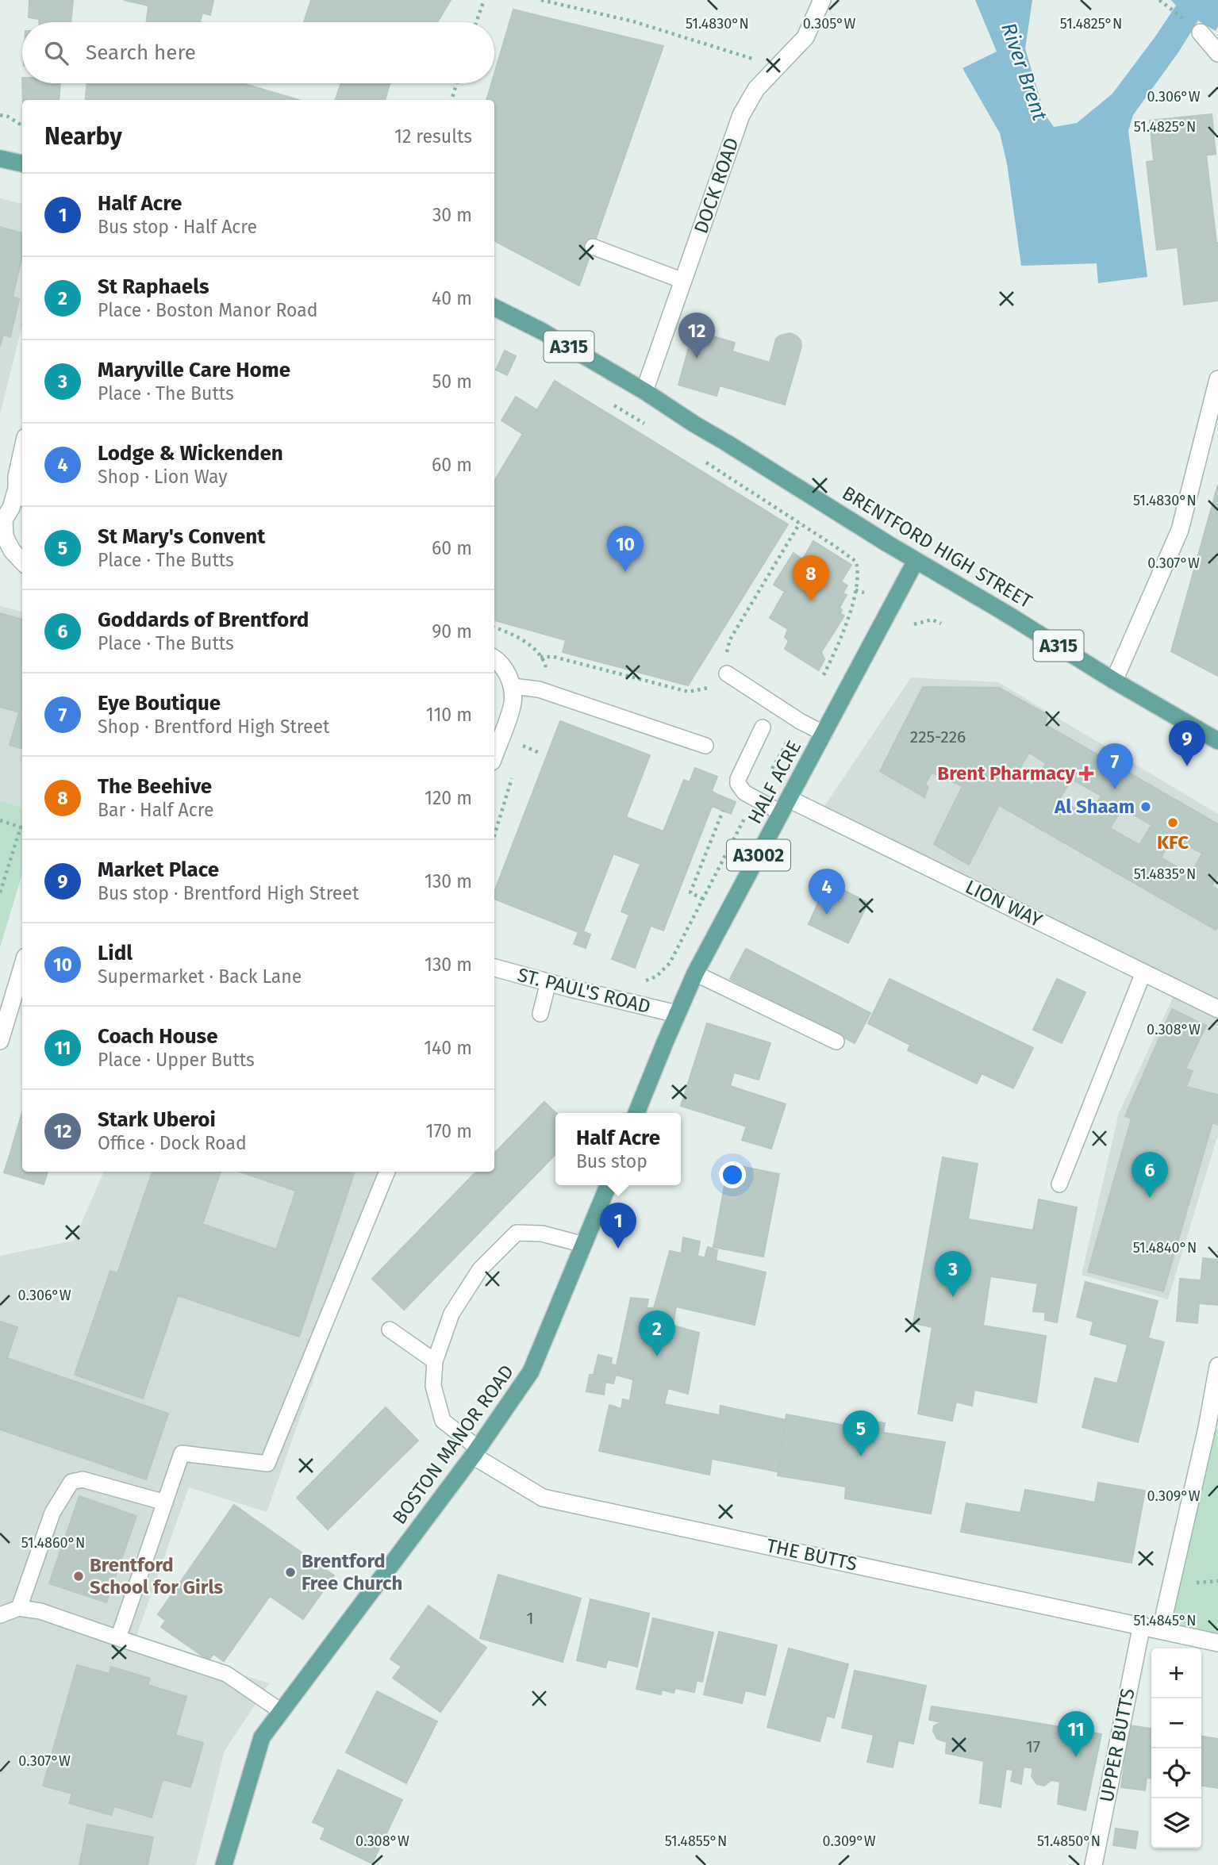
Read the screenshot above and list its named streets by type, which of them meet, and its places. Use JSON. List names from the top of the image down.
{
  "streets": {
    "main road": [
      "A315",
      "BRENTFORD HIGH STREET",
      "HALF ACRE",
      "A3002",
      "BOSTON MANOR ROAD"
    ],
    "street": [
      "DOCK ROAD",
      "LION WAY",
      "ST. PAUL'S ROAD",
      "THE BUTTS",
      "UPPER BUTTS"
    ]
  },
  "crossings": [
    ["DOCK ROAD", "BRENTFORD HIGH STREET"],
    ["BRENTFORD HIGH STREET", "HALF ACRE"],
    ["HALF ACRE", "LION WAY"],
    ["HALF ACRE", "ST. PAUL'S ROAD"],
    ["BOSTON MANOR ROAD", "THE BUTTS"],
    ["THE BUTTS", "UPPER BUTTS"]
  ],
  "water": ["River Brent"],
  "places": {
    "health": ["Brent Pharmacy"],
    "other": [
      "Al Shaam",
      "KFC",
      "Brentford Free Church",
      "Brentford School for Girls"
    ]
  },
  "house_numbers": ["225-226", "1", "17"],
  "page": {
    "search": "Search here",
    "heading": ["Nearby", "12 results"],
    "list": [
      {
        "mark": "1",
        "name": "Half Acre",
        "note": "Bus stop · Half Acre",
        "value": "30 m"
      },
      {
        "mark": "2",
        "name": "St Raphaels",
        "note": "Place · Boston Manor Road",
        "value": "40 m"
      },
      {
        "mark": "3",
        "name": "Maryville Care Home",
        "note": "Place · The Butts",
        "value": "50 m"
      },
      {
        "mark": "4",
        "name": "Lodge & Wickenden",
        "note": "Shop · Lion Way",
        "value": "60 m"
      },
      {
        "mark": "5",
        "name": "St Mary's Convent",
        "note": "Place · The Butts",
        "value": "60 m"
      },
      {
        "mark": "6",
        "name": "Goddards of Brentford",
        "note": "Place · The Butts",
        "value": "90 m"
      },
      {
        "mark": "7",
        "name": "Eye Boutique",
        "note": "Shop · Brentford High Street",
        "value": "110 m"
      },
      {
        "mark": "8",
        "name": "The Beehive",
        "note": "Bar · Half Acre",
        "value": "120 m"
      },
      {
        "mark": "9",
        "name": "Market Place",
        "note": "Bus stop · Brentford High Street",
        "value": "130 m"
      },
      {
        "mark": "10",
        "name": "Lidl",
        "note": "Supermarket · Back Lane",
        "value": "130 m"
      },
      {
        "mark": "11",
        "name": "Coach House",
        "note": "Place · Upper Butts",
        "value": "140 m"
      },
      {
        "mark": "12",
        "name": "Stark Uberoi",
        "note": "Office · Dock Road",
        "value": "170 m"
      }
    ],
    "pins": [
      "12",
      "10",
      "8",
      "9",
      "7",
      "4",
      "6",
      "1",
      "3",
      "2",
      "5",
      "11"
    ],
    "popup": ["Half Acre", "Bus stop"],
    "map_buttons": ["+", "−"]
  },
  "coordinates": [
    "51.4825°N",
    "51.4830°N",
    "0.305°W",
    "0.306°W",
    "0.307°W",
    "51.4835°N",
    "0.308°W",
    "51.4840°N",
    "0.309°W",
    "51.4860°N",
    "51.4845°N",
    "51.4855°N",
    "51.4850°N"
  ]
}
